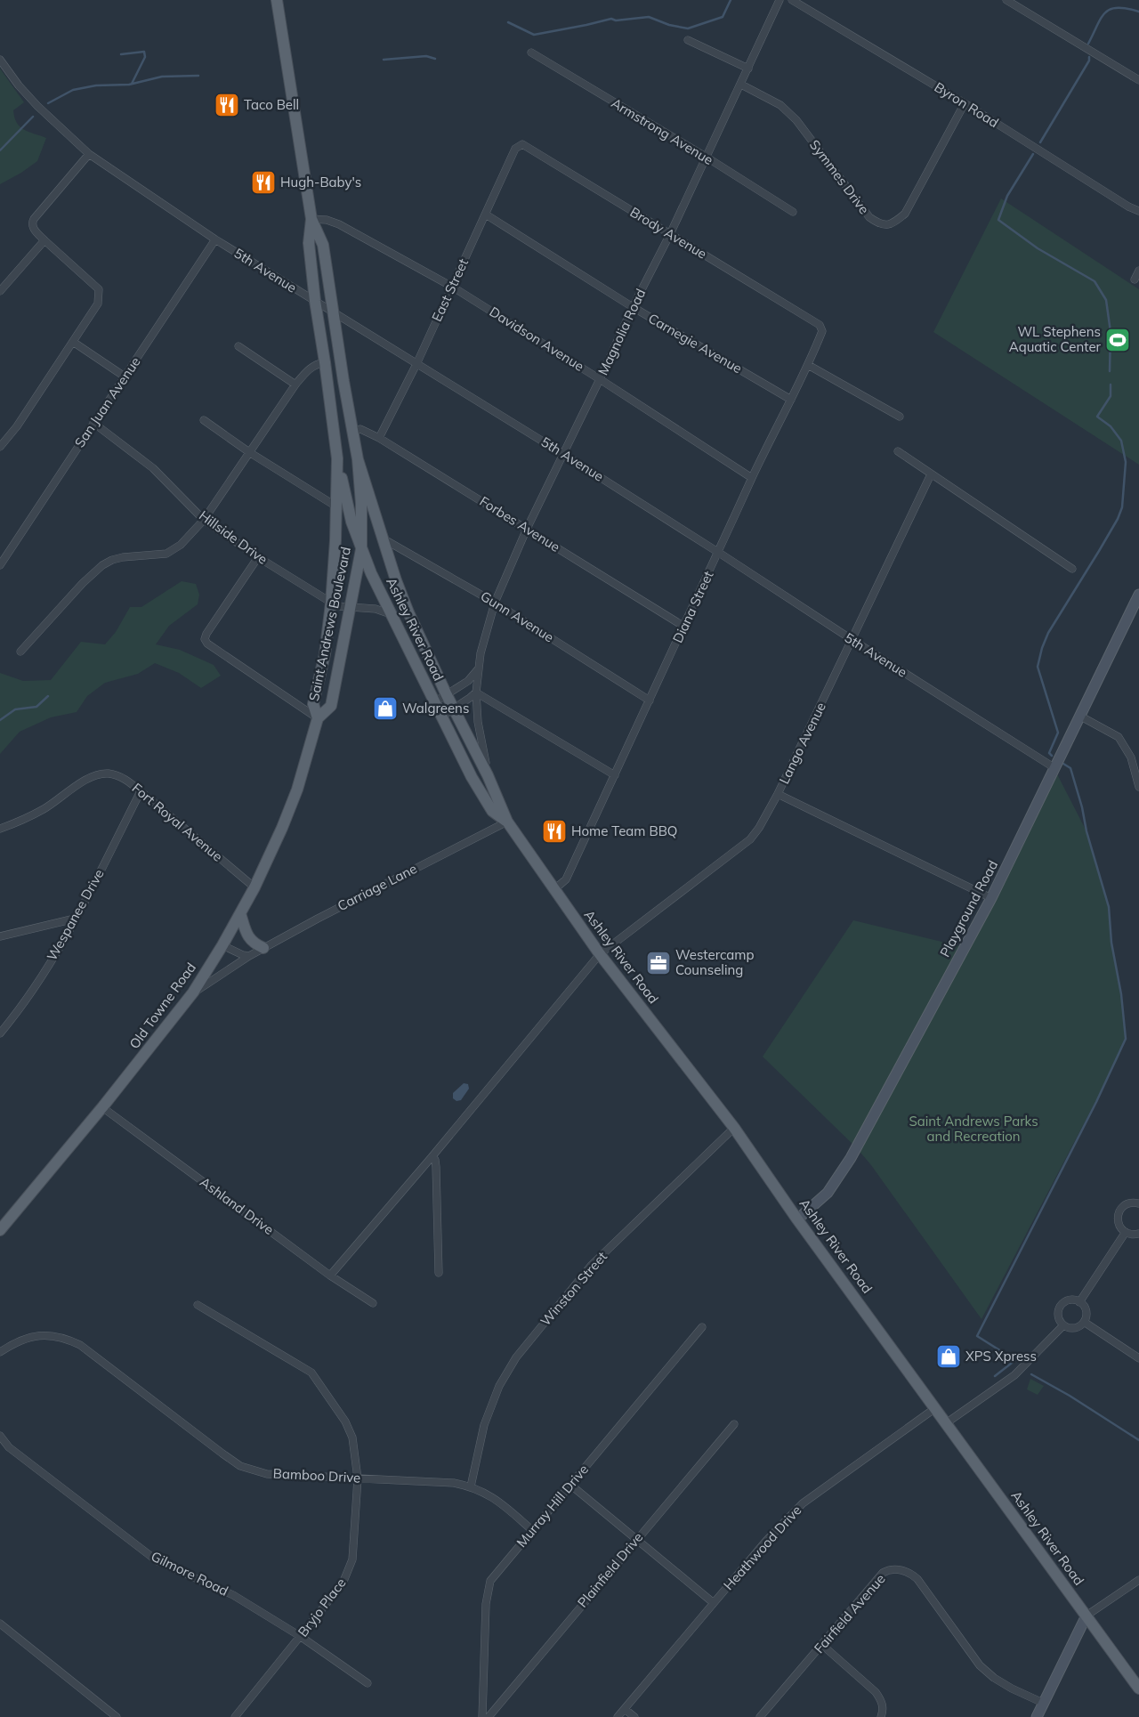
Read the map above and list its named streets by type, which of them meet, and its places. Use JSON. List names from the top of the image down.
{
  "streets": {
    "main road": [
      "Saint Andrews Boulevard",
      "Ashley River Road",
      "Playground Road",
      "Old Towne Road"
    ],
    "street": [
      "Byron Road",
      "Armstrong Avenue",
      "Symmes Drive",
      "Brody Avenue",
      "5th Avenue",
      "East Street",
      "Magnolia Road",
      "Davidson Avenue",
      "Carnegie Avenue",
      "San Juan Avenue",
      "Forbes Avenue",
      "Hillside Drive",
      "Diana Street",
      "Gunn Avenue",
      "Lango Avenue",
      "Fort Royal Avenue",
      "Carriage Lane",
      "Wespanee Drive",
      "Ashland Drive",
      "Winston Street",
      "Bamboo Drive",
      "Murray Hill Drive",
      "Heathwood Drive",
      "Plainfield Drive",
      "Gilmore Road",
      "Bryjo Place",
      "Fairfield Avenue"
    ]
  },
  "crossings": [
    ["Byron Road", "Symmes Drive"],
    ["Armstrong Avenue", "Magnolia Road"],
    ["Symmes Drive", "Magnolia Road"],
    ["Brody Avenue", "East Street"],
    ["Brody Avenue", "Magnolia Road"],
    ["Brody Avenue", "Diana Street"],
    ["5th Avenue", "East Street"],
    ["5th Avenue", "Magnolia Road"],
    ["5th Avenue", "San Juan Avenue"],
    ["5th Avenue", "Diana Street"],
    ["5th Avenue", "Saint Andrews Boulevard"],
    ["5th Avenue", "Lango Avenue"],
    ["5th Avenue", "Playground Road"],
    ["East Street", "Davidson Avenue"],
    ["East Street", "Carnegie Avenue"],
    ["East Street", "Forbes Avenue"],
    ["Magnolia Road", "Davidson Avenue"],
    ["Magnolia Road", "Carnegie Avenue"],
    ["Magnolia Road", "Forbes Avenue"],
    ["Magnolia Road", "Gunn Avenue"],
    ["Magnolia Road", "Ashley River Road"],
    ["Magnolia Road", "Carriage Lane"],
    ["Davidson Avenue", "Diana Street"],
    ["Davidson Avenue", "Saint Andrews Boulevard"],
    ["Carnegie Avenue", "Diana Street"],
    ["San Juan Avenue", "Hillside Drive"],
    ["Forbes Avenue", "Diana Street"],
    ["Forbes Avenue", "Saint Andrews Boulevard"],
    ["Hillside Drive", "Saint Andrews Boulevard"],
    ["Hillside Drive", "Ashley River Road"],
    ["Diana Street", "Gunn Avenue"],
    ["Diana Street", "Ashley River Road"],
    ["Gunn Avenue", "Ashley River Road"],
    ["Saint Andrews Boulevard", "Ashley River Road"],
    ["Saint Andrews Boulevard", "Old Towne Road"],
    ["Ashley River Road", "Lango Avenue"],
    ["Ashley River Road", "Carriage Lane"],
    ["Ashley River Road", "Playground Road"],
    ["Ashley River Road", "Winston Street"],
    ["Ashley River Road", "Heathwood Drive"],
    ["Lango Avenue", "Ashland Drive"],
    ["Fort Royal Avenue", "Wespanee Drive"],
    ["Fort Royal Avenue", "Old Towne Road"],
    ["Carriage Lane", "Old Towne Road"],
    ["Old Towne Road", "Ashland Drive"],
    ["Winston Street", "Bamboo Drive"],
    ["Bamboo Drive", "Murray Hill Drive"],
    ["Bamboo Drive", "Bryjo Place"],
    ["Gilmore Road", "Bryjo Place"]
  ],
  "parks": ["Saint Andrews Parks and Recreation"],
  "places": {
    "restaurant": ["Taco Bell", "Hugh-Baby's", "Home Team BBQ"],
    "sports": ["WL Stephens Aquatic Center"],
    "shop": ["Walgreens", "XPS Xpress"],
    "office": ["Westercamp Counseling"]
  }
}
